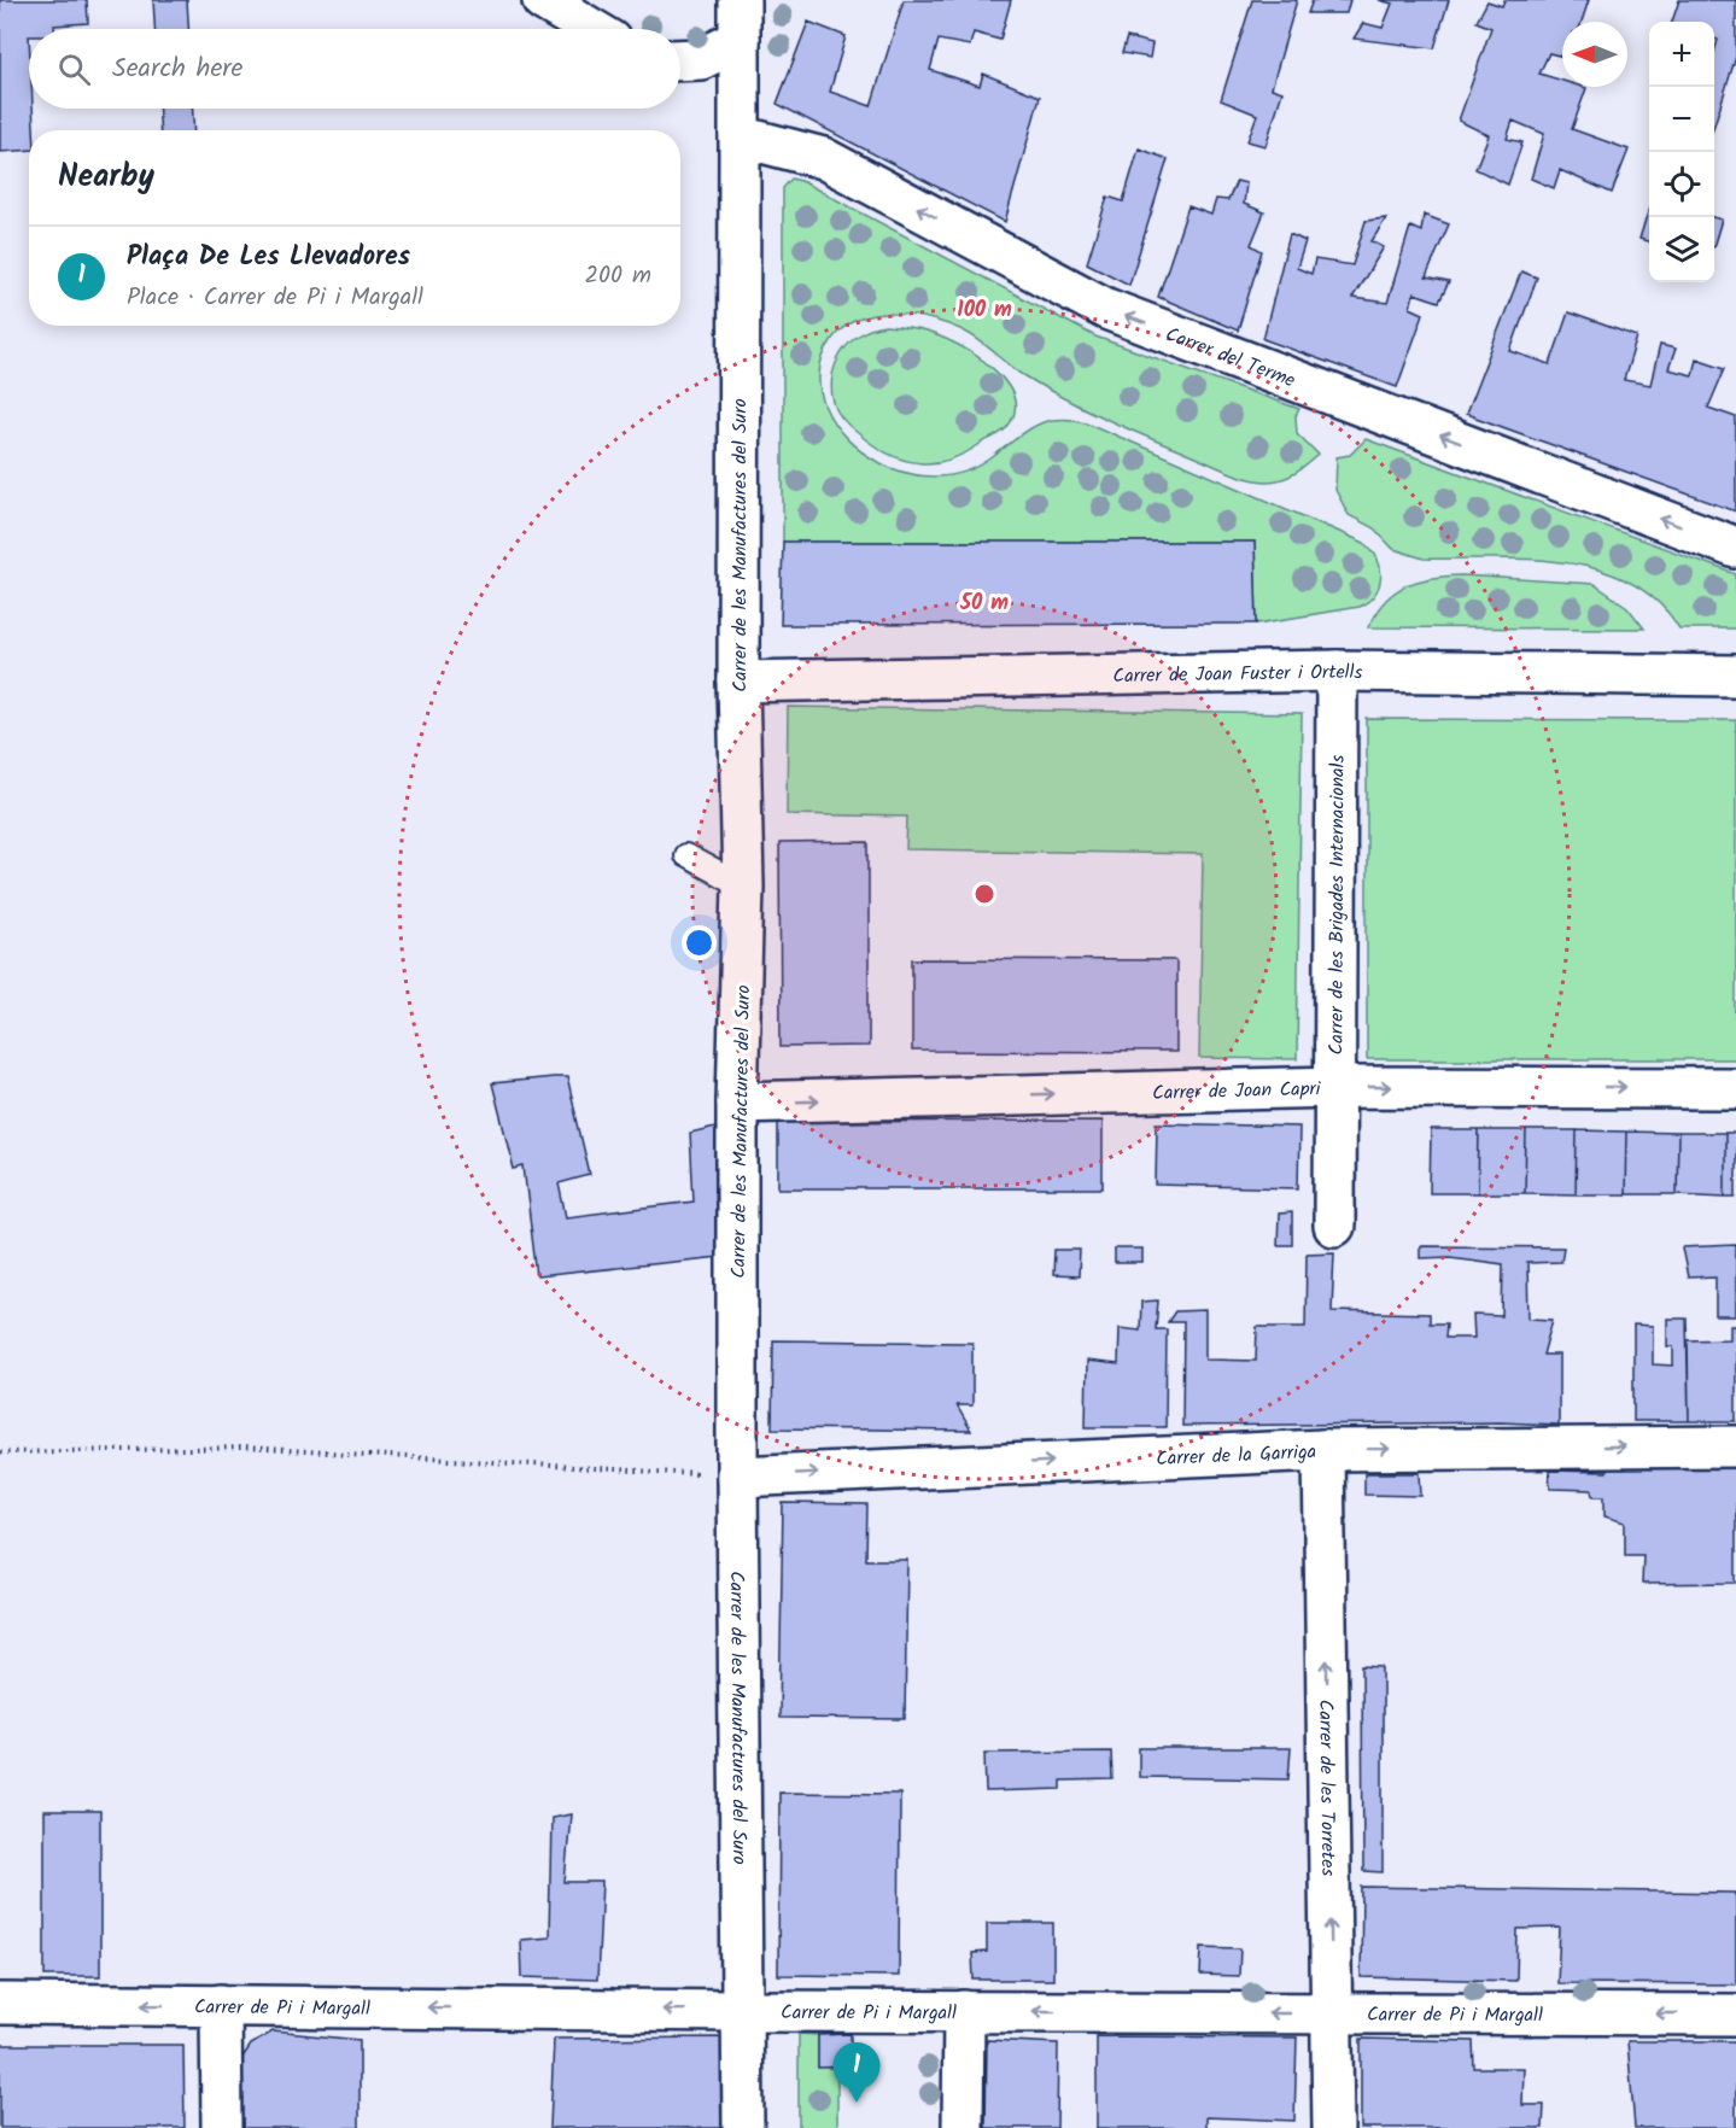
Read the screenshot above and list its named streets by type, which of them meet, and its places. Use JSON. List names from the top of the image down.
{
  "streets": {
    "street": [
      "Carrer del Terme",
      "Carrer de les Manufactures del Suro",
      "Carrer de Joan Fuster i Ortells",
      "Carrer de les Brigades Internacionals",
      "Carrer de Joan Capri",
      "Carrer de la Garriga",
      "Carrer de les Torretes",
      "Carrer de Pi i Margall"
    ]
  },
  "crossings": [
    ["Carrer del Terme", "Carrer de les Manufactures del Suro"],
    ["Carrer de les Manufactures del Suro", "Carrer de Joan Fuster i Ortells"],
    ["Carrer de les Manufactures del Suro", "Carrer de Joan Capri"],
    ["Carrer de les Manufactures del Suro", "Carrer de la Garriga"],
    ["Carrer de les Manufactures del Suro", "Carrer de Pi i Margall"],
    ["Carrer de Joan Fuster i Ortells", "Carrer de les Brigades Internacionals"],
    ["Carrer de les Brigades Internacionals", "Carrer de Joan Capri"],
    ["Carrer de la Garriga", "Carrer de les Torretes"],
    ["Carrer de les Torretes", "Carrer de Pi i Margall"]
  ],
  "one_way": [
    "Carrer del Terme",
    "Carrer de Joan Capri",
    "Carrer de la Garriga",
    "Carrer de les Torretes",
    "Carrer de Pi i Margall"
  ],
  "north": "left",
  "page": {
    "map_buttons": ["+", "−"],
    "search": "Search here",
    "heading": "Nearby",
    "list": [
      {
        "mark": "1",
        "name": "Plaça De Les Llevadores",
        "note": "Place · Carrer de Pi i Margall",
        "value": "200 m"
      }
    ],
    "pins": "1"
  },
  "rings": ["100 m", "50 m"]
}
